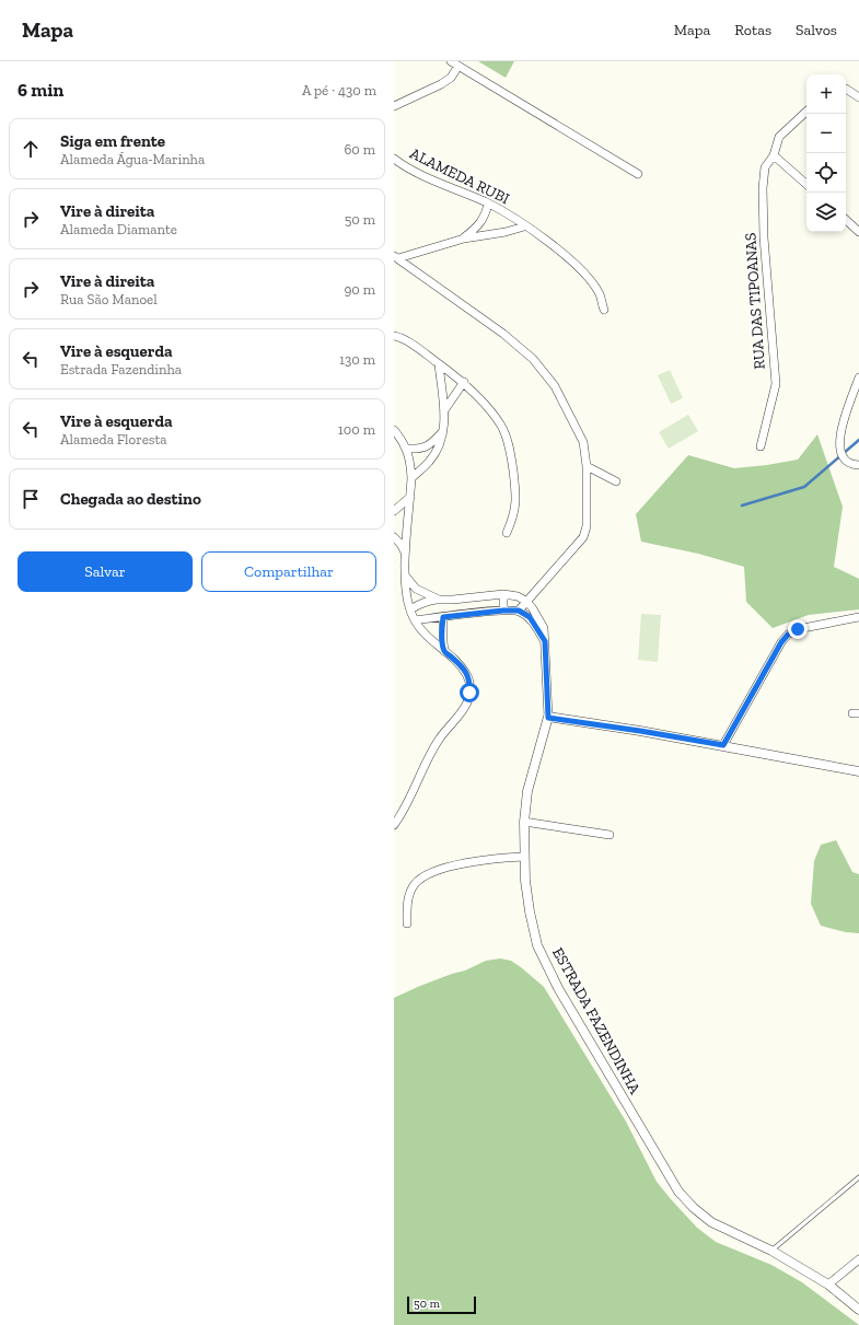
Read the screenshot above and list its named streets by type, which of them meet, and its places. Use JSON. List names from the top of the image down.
{
  "streets": {
    "street": ["ALAMEDA RUBI", "RUA DAS TIPOANAS", "ESTRADA FAZENDINHA"]
  },
  "scale_bar": "50 m",
  "page": {
    "header": "Mapa",
    "nav": ["Mapa", "Rotas", "Salvos"],
    "heading": ["6 min", "A pé · 430 m"],
    "map_buttons": ["+", "−"],
    "list": [
      ["Siga em frente", "Alameda Água-Marinha", "60 m"],
      ["Vire à direita", "Alameda Diamante", "50 m"],
      ["Vire à direita", "Rua São Manoel", "90 m"],
      ["Vire à esquerda", "Estrada Fazendinha", "130 m"],
      ["Vire à esquerda", "Alameda Floresta", "100 m"],
      "Chegada ao destino"
    ],
    "buttons": ["Salvar", "Compartilhar"],
    "scale": "50 m"
  }
}
